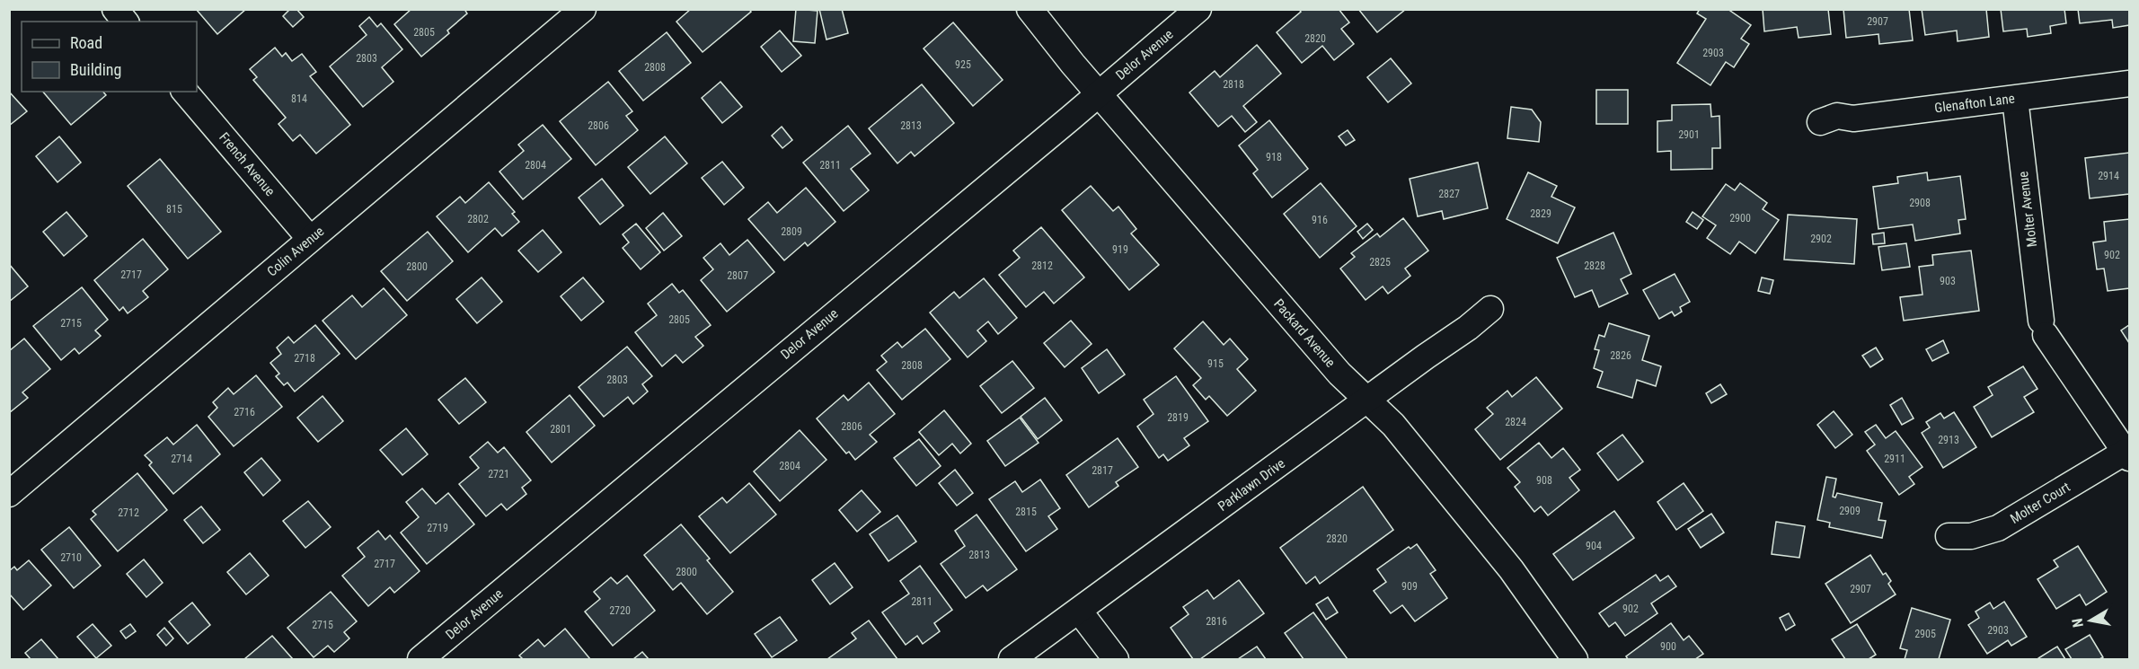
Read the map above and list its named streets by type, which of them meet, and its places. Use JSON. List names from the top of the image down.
{
  "streets": {
    "street": [
      "Delor Avenue",
      "Glenafton Lane",
      "French Avenue",
      "Molter Avenue",
      "Colin Avenue",
      "Packard Avenue",
      "Parklawn Drive",
      "Molter Court"
    ]
  },
  "crossings": [
    ["Delor Avenue", "Packard Avenue"],
    ["Glenafton Lane", "Molter Avenue"],
    ["French Avenue", "Colin Avenue"],
    ["Molter Avenue", "Molter Court"],
    ["Packard Avenue", "Parklawn Drive"]
  ],
  "house_numbers": [
    "2907",
    "2805",
    "2820",
    "2903",
    "2803",
    "925",
    "2808",
    "2818",
    "814",
    "2806",
    "2813",
    "2901",
    "918",
    "2804",
    "2811",
    "2914",
    "2827",
    "2908",
    "815",
    "2829",
    "2900",
    "2802",
    "916",
    "2809",
    "2902",
    "919",
    "902",
    "2825",
    "2812",
    "2828",
    "2800",
    "2717",
    "2807",
    "903",
    "2805",
    "2715",
    "2826",
    "2718",
    "915",
    "2808",
    "2803",
    "2716",
    "2819",
    "2824",
    "2806",
    "2801",
    "2913",
    "2714",
    "2911",
    "2804",
    "2817",
    "2721",
    "908",
    "2909",
    "2815",
    "2712",
    "2719",
    "2820",
    "904",
    "2813",
    "2710",
    "2717",
    "2800",
    "909",
    "2907",
    "2811",
    "902",
    "2720",
    "2816",
    "2715",
    "2903",
    "2905",
    "900"
  ],
  "legend": ["Road", "Building"],
  "north": "left"
}
